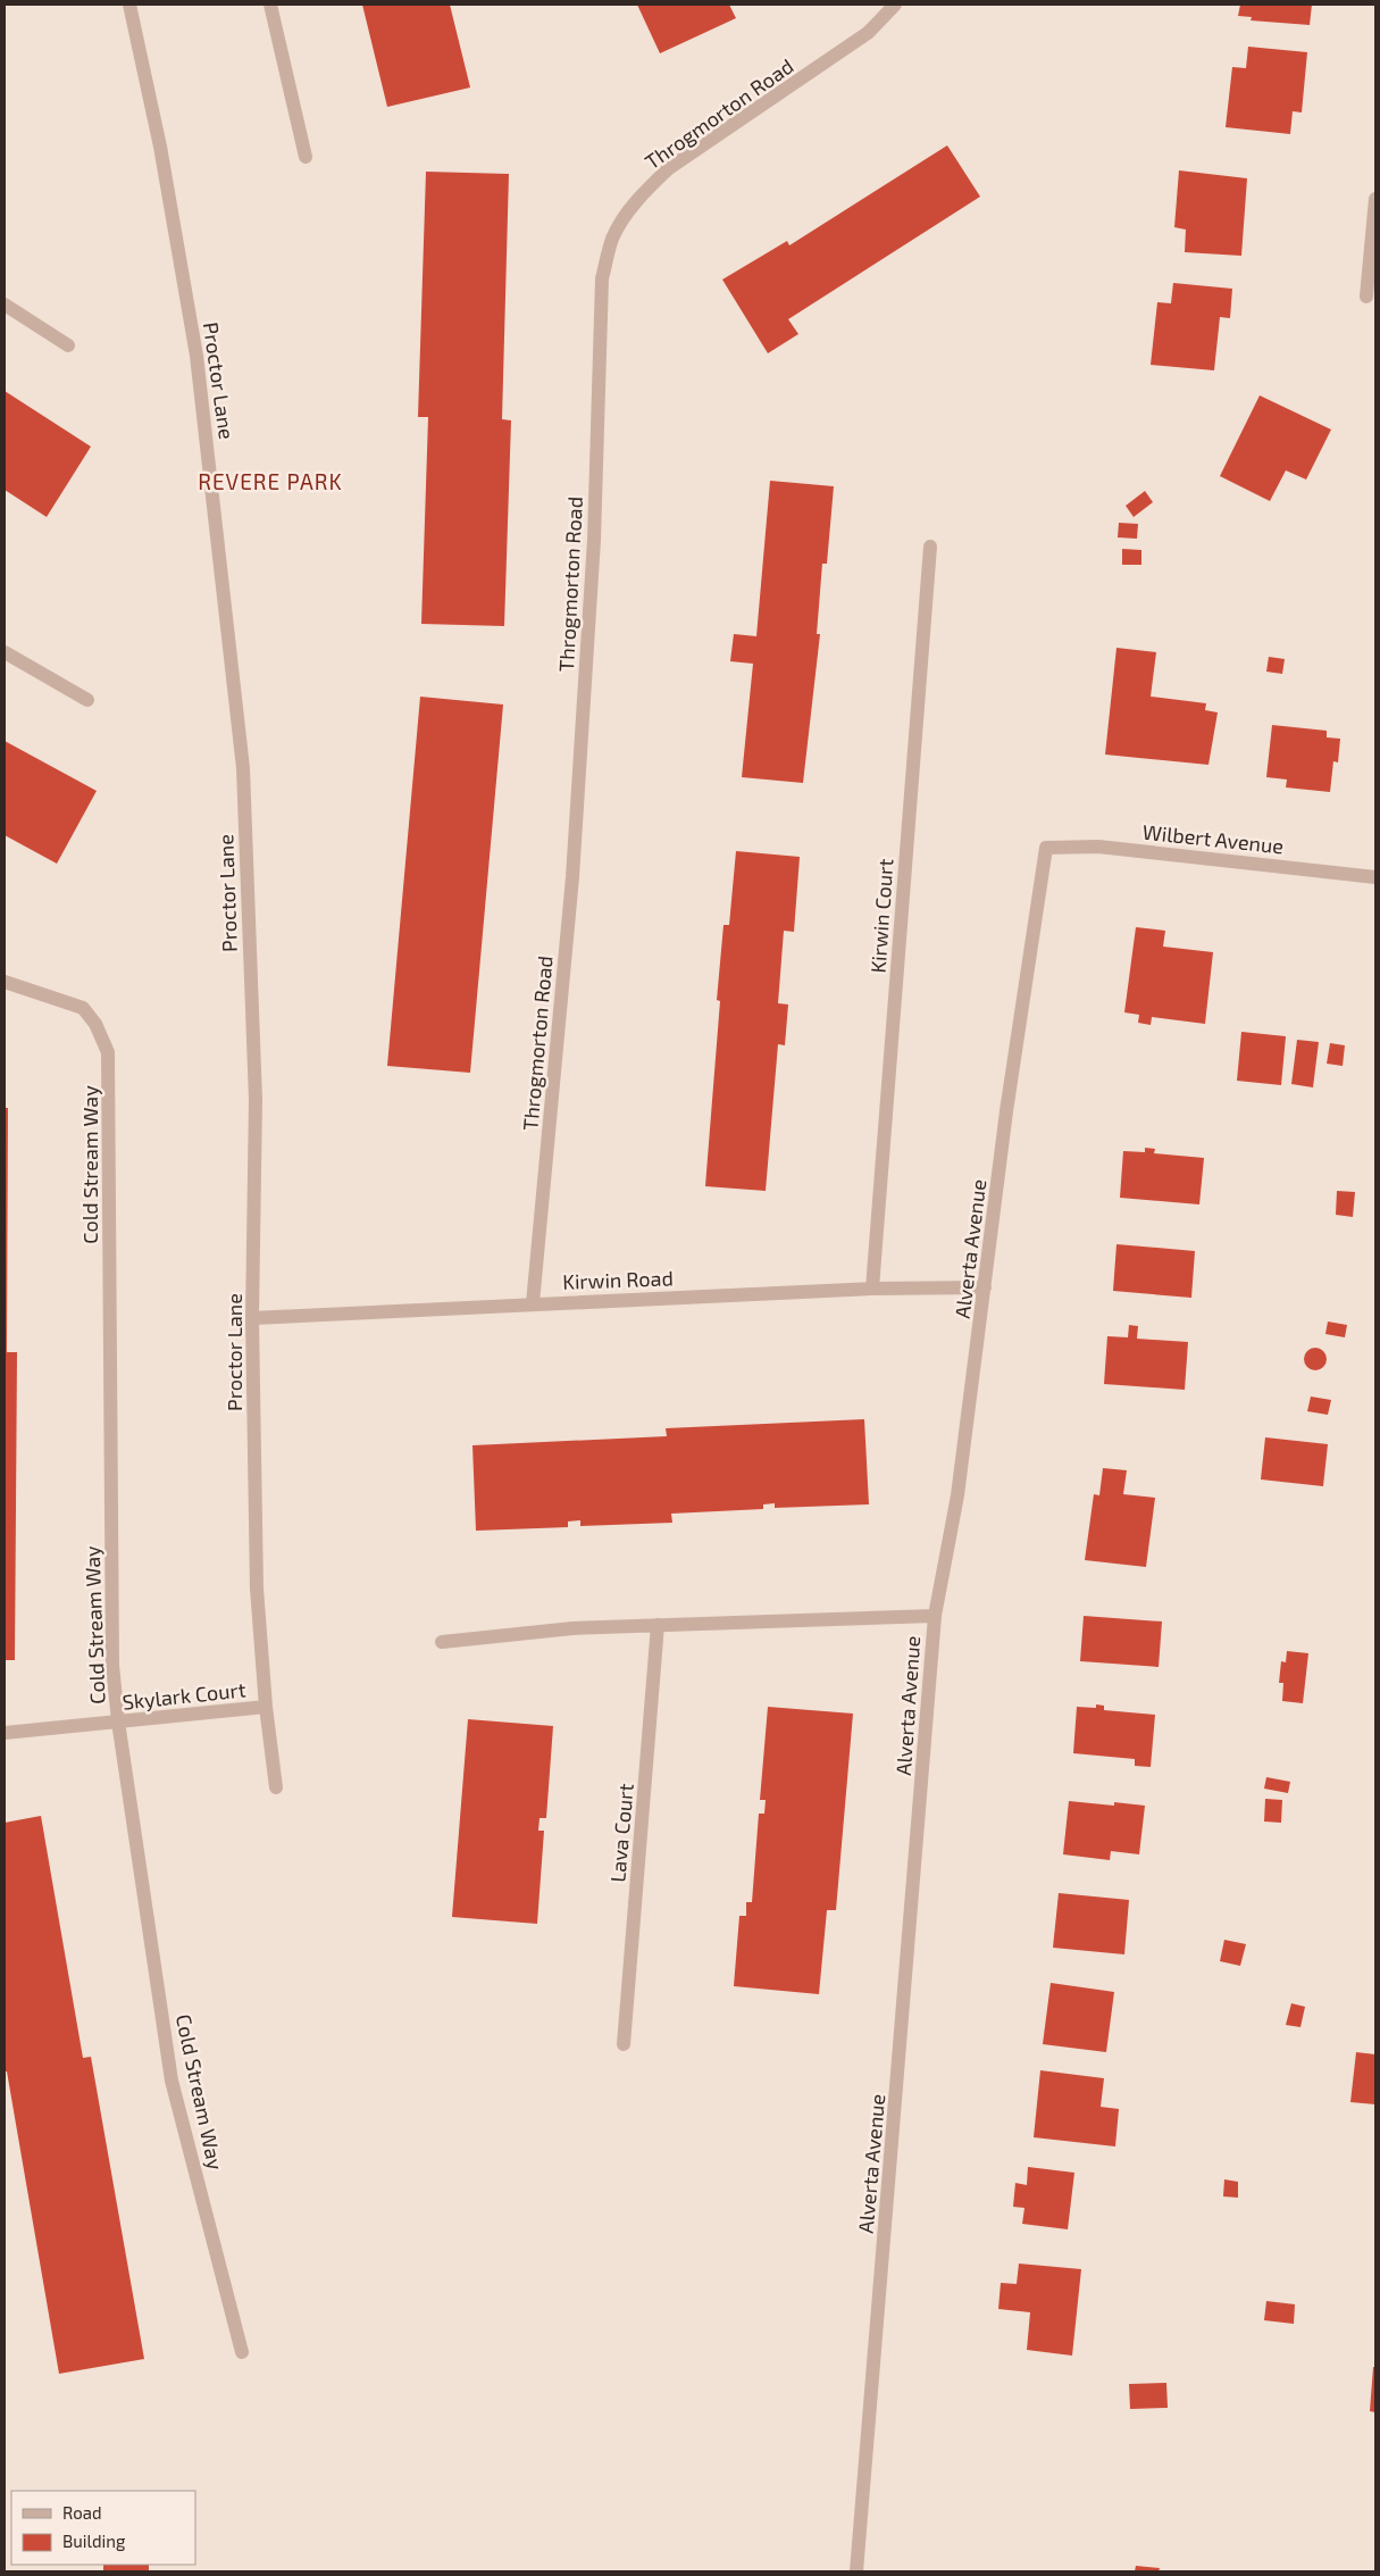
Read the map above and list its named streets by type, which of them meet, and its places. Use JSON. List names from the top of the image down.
{
  "streets": {
    "street": [
      "Throgmorton Road",
      "Proctor Lane",
      "Wilbert Avenue",
      "Kirwin Court",
      "Cold Stream Way",
      "Alverta Avenue",
      "Kirwin Road",
      "Skylark Court",
      "Lava Court"
    ]
  },
  "crossings": [
    ["Throgmorton Road", "Kirwin Road"],
    ["Proctor Lane", "Kirwin Road"],
    ["Proctor Lane", "Skylark Court"],
    ["Wilbert Avenue", "Alverta Avenue"],
    ["Kirwin Court", "Kirwin Road"],
    ["Cold Stream Way", "Skylark Court"],
    ["Alverta Avenue", "Kirwin Road"]
  ],
  "districts": ["REVERE PARK"],
  "legend": ["Road", "Building"]
}
